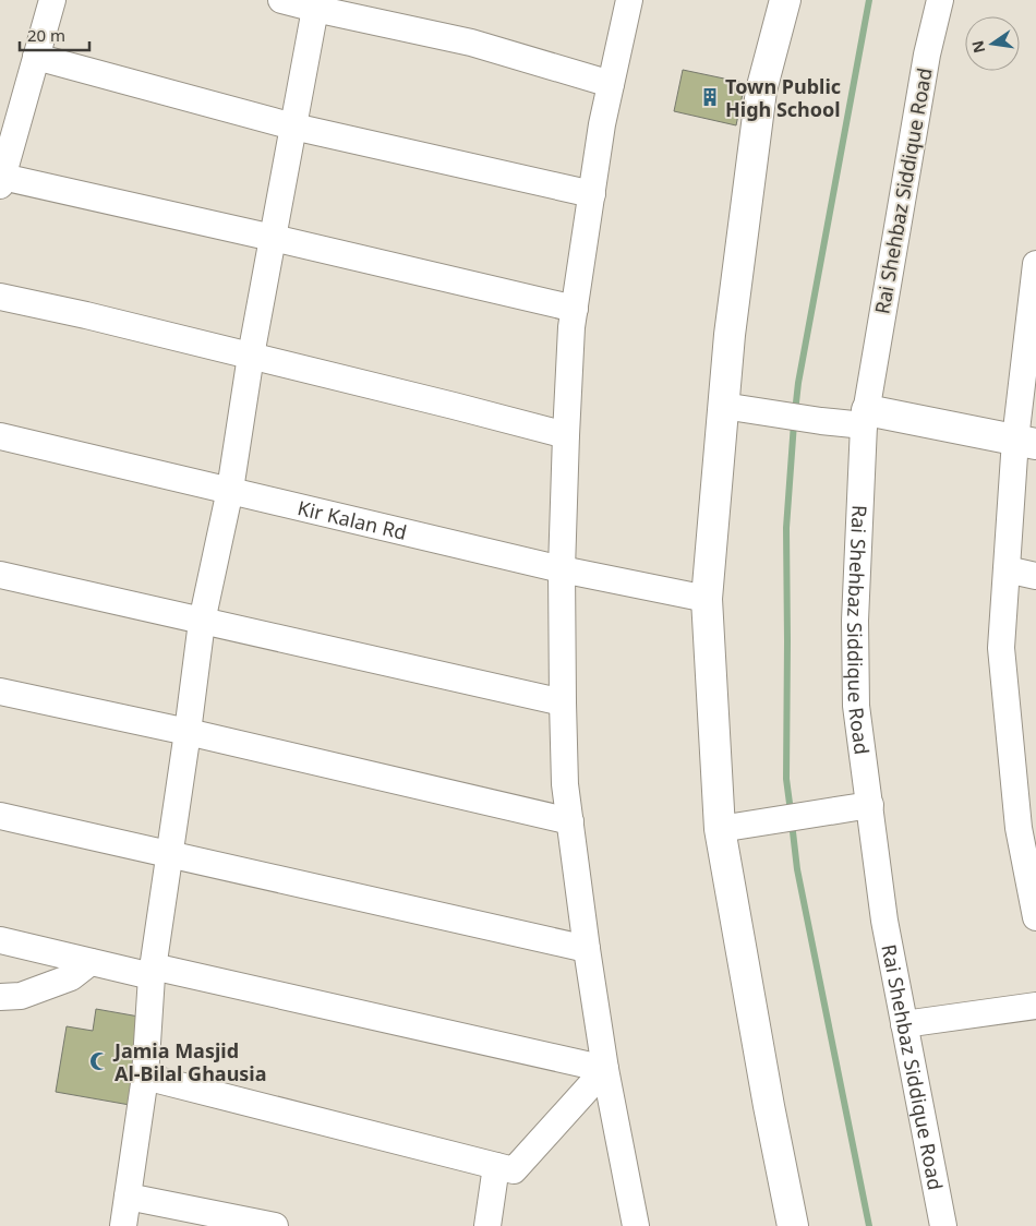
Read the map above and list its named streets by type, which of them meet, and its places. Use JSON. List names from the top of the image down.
{
  "streets": {
    "street": ["Rai Shehbaz Siddique Road", "Kir Kalan Rd"]
  },
  "places": {
    "building": ["Town Public High School"],
    "mosque": ["Jamia Masjid Al-Bilal Ghausia"]
  },
  "scale_bar": "20 m",
  "north": "left"
}
